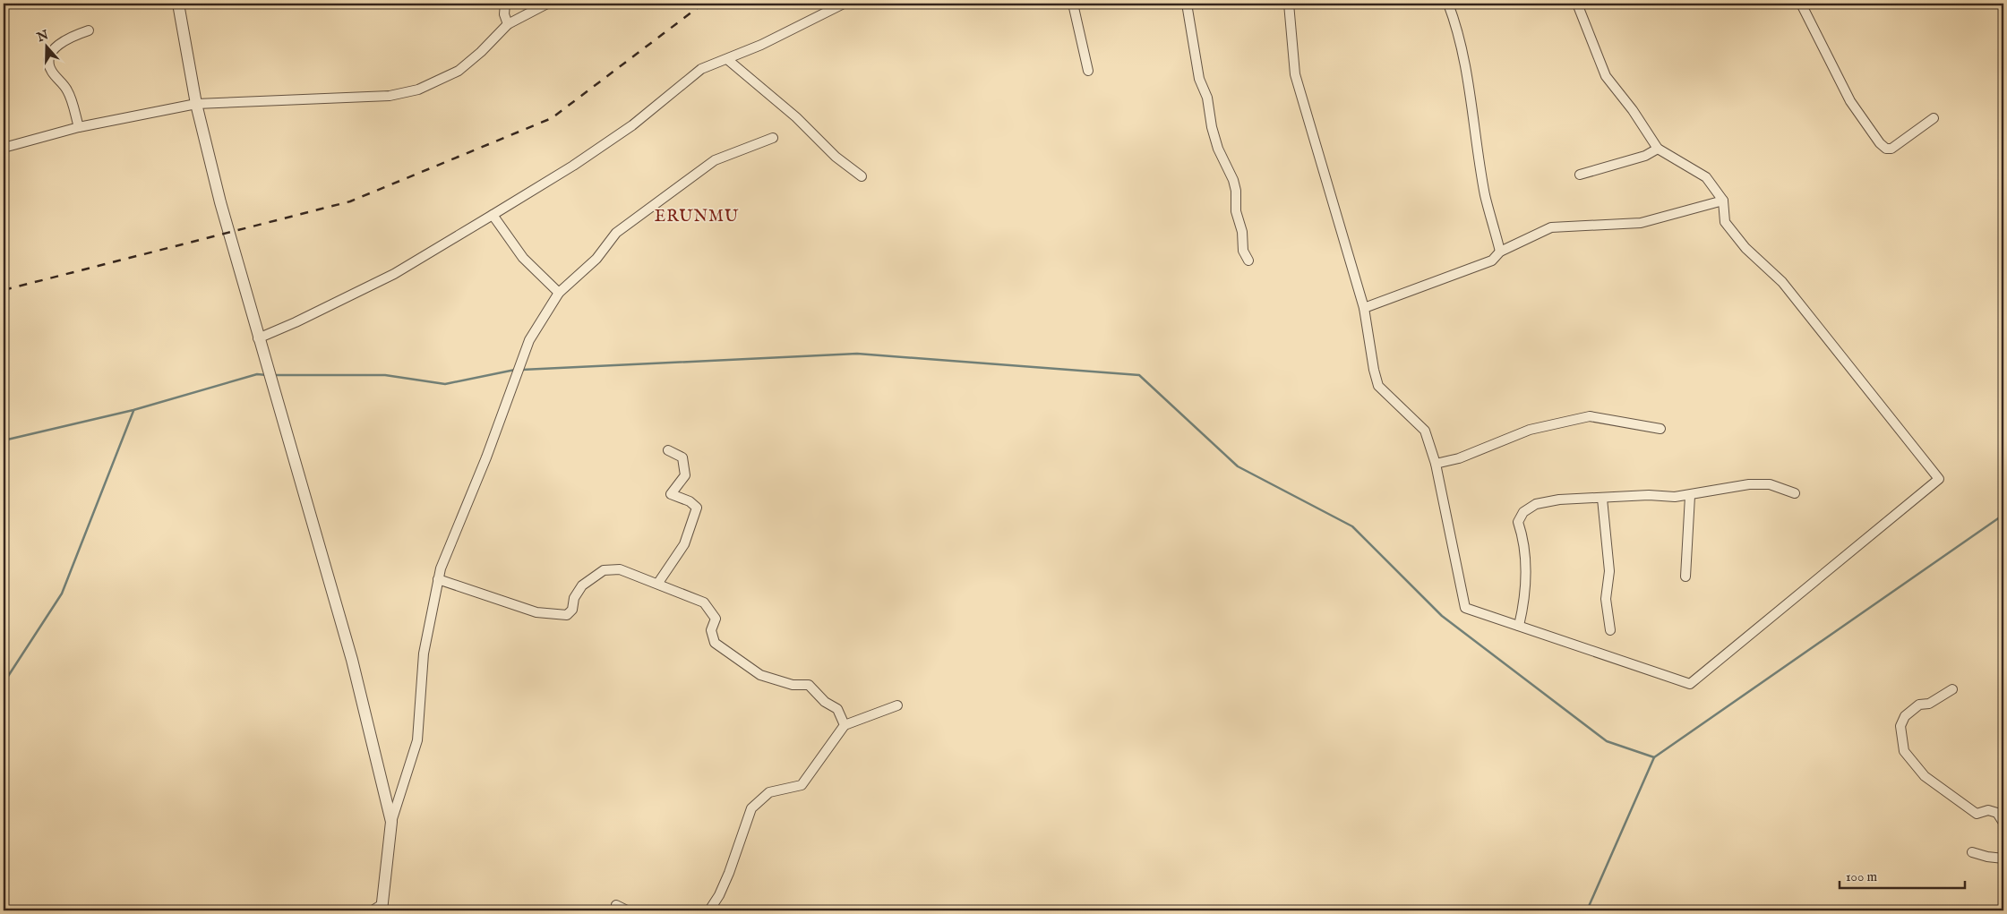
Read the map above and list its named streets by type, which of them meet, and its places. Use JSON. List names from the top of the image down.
{
  "districts": ["ERUNMU"],
  "scale_bar": "100 m",
  "north": "top"
}
